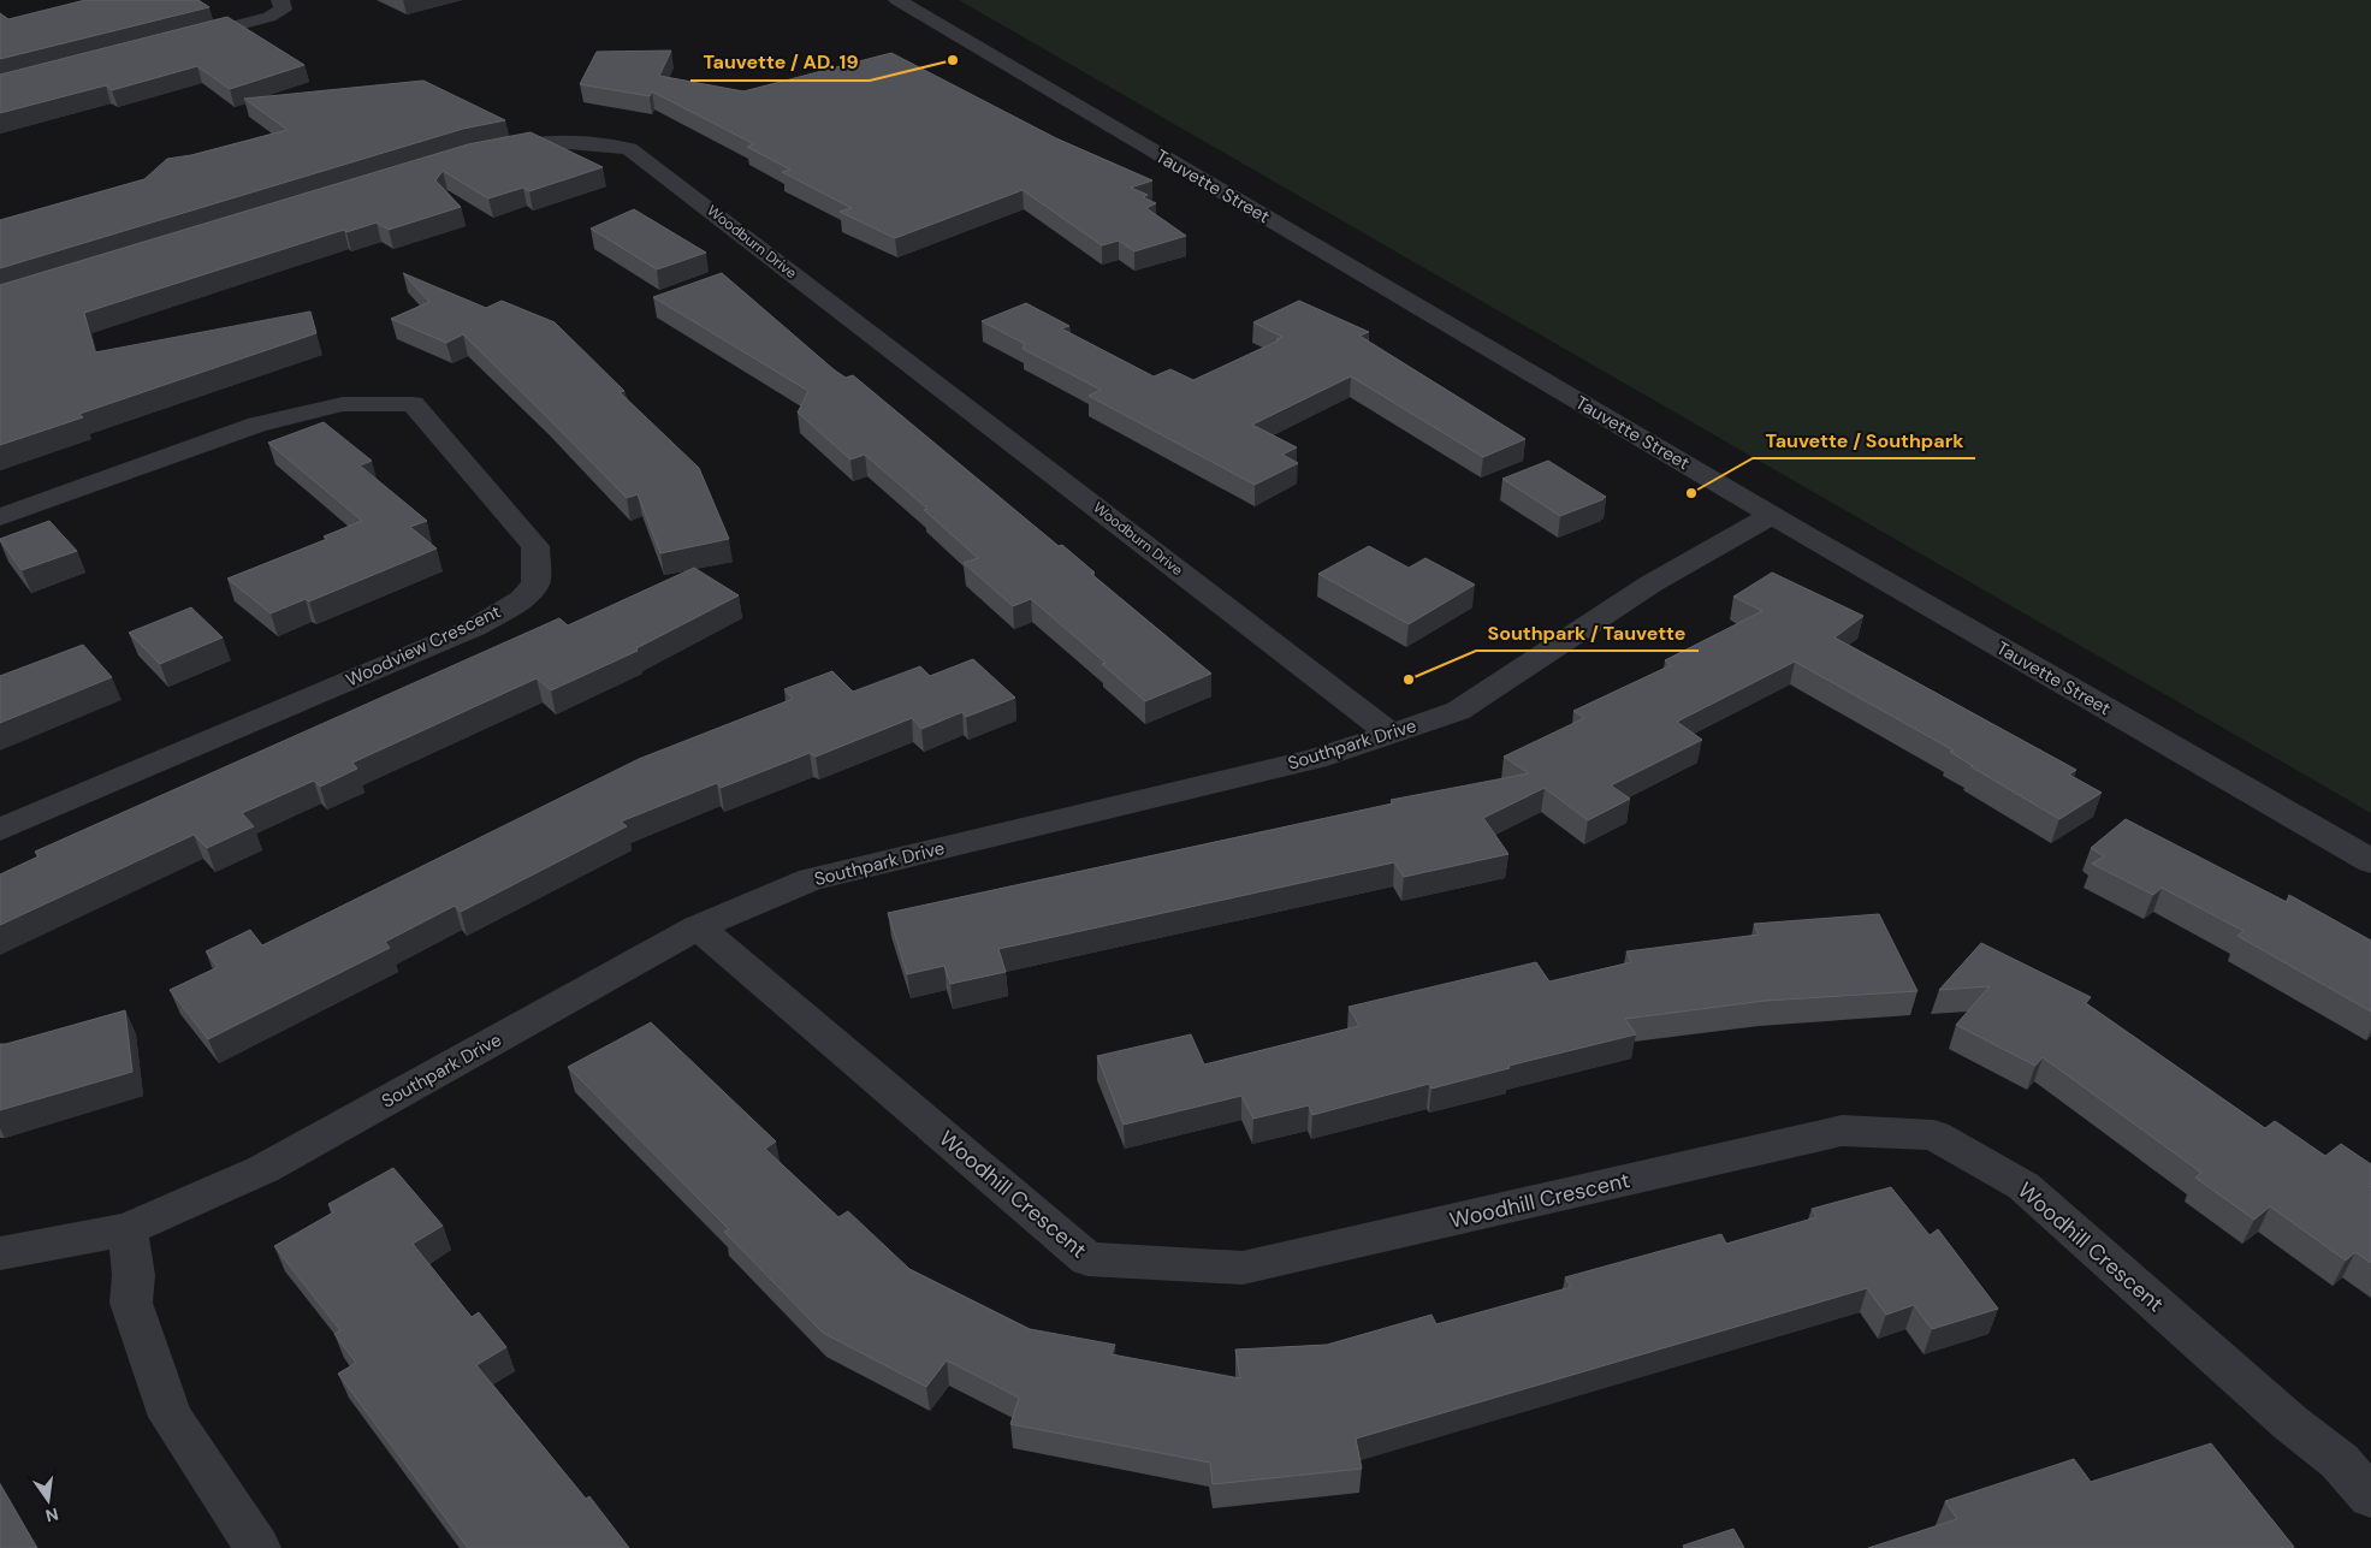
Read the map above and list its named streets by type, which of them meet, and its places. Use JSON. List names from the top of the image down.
{
  "streets": {
    "street": [
      "Tauvette Street",
      "Woodburn Drive",
      "Woodview Crescent",
      "Southpark Drive",
      "Woodhill Crescent"
    ]
  },
  "crossings": [
    ["Tauvette Street", "Southpark Drive"],
    ["Woodburn Drive", "Southpark Drive"],
    ["Southpark Drive", "Woodhill Crescent"]
  ],
  "places": ["Tauvette / AD. 19", "Tauvette / Southpark", "Southpark / Tauvette"],
  "north": "bottom"
}
